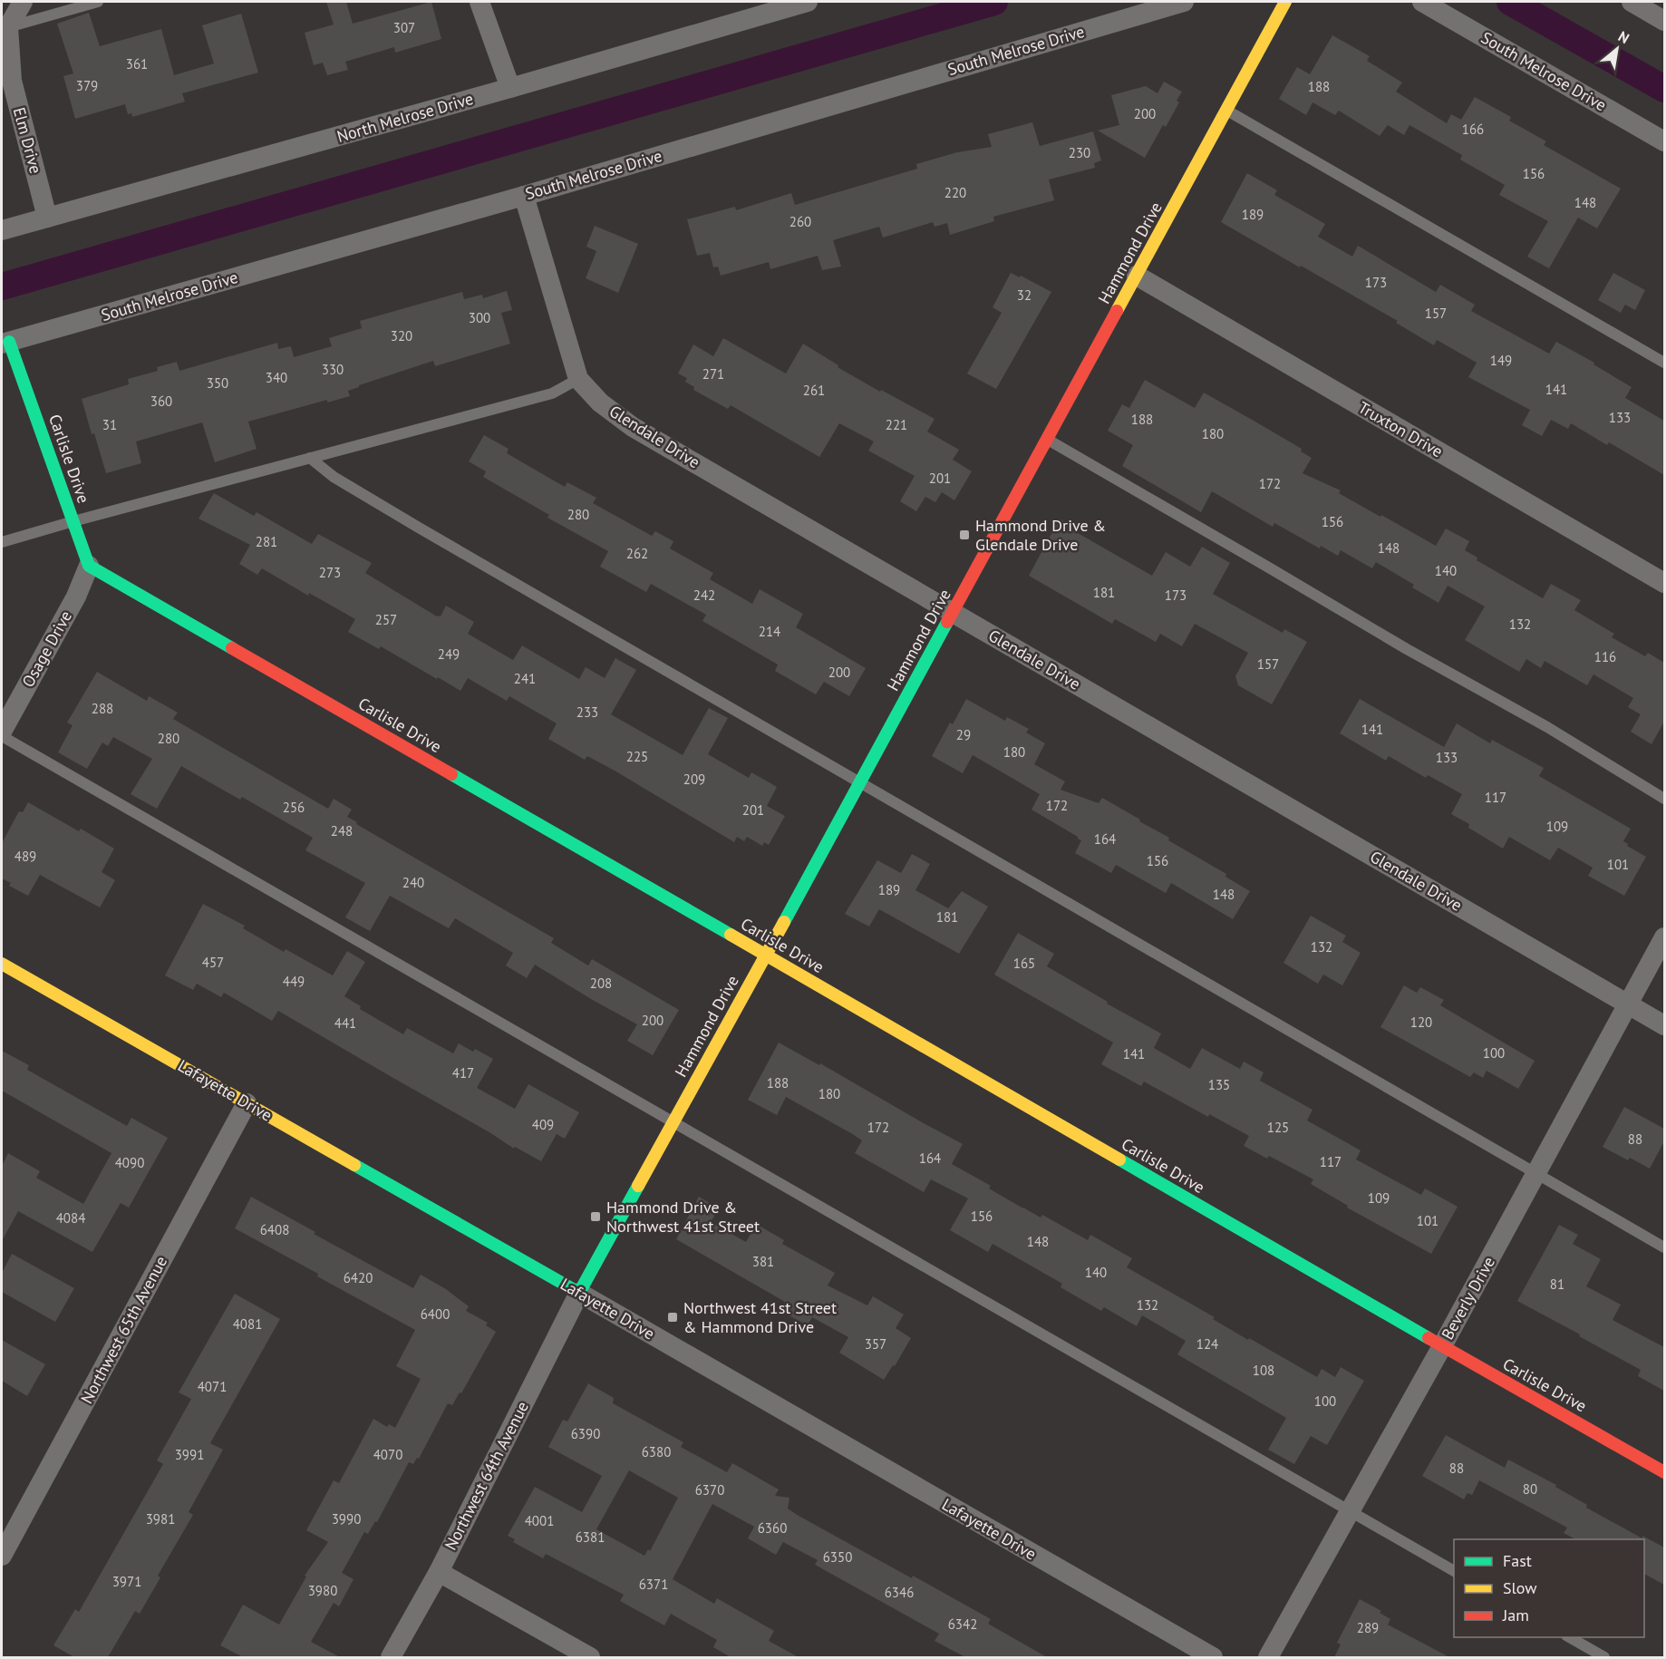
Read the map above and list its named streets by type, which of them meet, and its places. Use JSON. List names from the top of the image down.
{
  "streets": {
    "street": [
      "South Melrose Drive",
      "North Melrose Drive",
      "Elm Drive",
      "Hammond Drive",
      "Truxton Drive",
      "Glendale Drive",
      "Carlisle Drive",
      "Osage Drive",
      "Lafayette Drive",
      "Beverly Drive",
      "Northwest 65th Avenue",
      "Northwest 64th Avenue"
    ]
  },
  "crossings": [
    ["South Melrose Drive", "Glendale Drive"],
    ["South Melrose Drive", "Carlisle Drive"],
    ["North Melrose Drive", "Elm Drive"],
    ["Hammond Drive", "Truxton Drive"],
    ["Hammond Drive", "Glendale Drive"],
    ["Hammond Drive", "Carlisle Drive"],
    ["Hammond Drive", "Lafayette Drive"],
    ["Hammond Drive", "Northwest 64th Avenue"],
    ["Glendale Drive", "Beverly Drive"],
    ["Carlisle Drive", "Osage Drive"],
    ["Carlisle Drive", "Beverly Drive"],
    ["Lafayette Drive", "Northwest 65th Avenue"],
    ["Lafayette Drive", "Northwest 64th Avenue"]
  ],
  "places": {
    "transit": ["Hammond Drive & Glendale Drive", "Hammond Drive & Northwest 41st Street", "Northwest 41st Street & Hammond Drive"]
  },
  "house_numbers": [
    "307",
    "361",
    "379",
    "188",
    "200",
    "166",
    "230",
    "156",
    "220",
    "148",
    "189",
    "260",
    "173",
    "32",
    "157",
    "300",
    "320",
    "149",
    "330",
    "271",
    "340",
    "350",
    "141",
    "261",
    "360",
    "133",
    "188",
    "31",
    "221",
    "180",
    "201",
    "172",
    "280",
    "156",
    "281",
    "148",
    "262",
    "140",
    "273",
    "181",
    "242",
    "173",
    "257",
    "132",
    "214",
    "249",
    "116",
    "157",
    "200",
    "241",
    "288",
    "233",
    "141",
    "29",
    "280",
    "180",
    "225",
    "133",
    "209",
    "117",
    "172",
    "256",
    "201",
    "109",
    "248",
    "164",
    "489",
    "156",
    "101",
    "240",
    "189",
    "148",
    "181",
    "132",
    "457",
    "165",
    "449",
    "208",
    "200",
    "120",
    "441",
    "100",
    "141",
    "417",
    "188",
    "135",
    "180",
    "409",
    "172",
    "125",
    "88",
    "164",
    "117",
    "4090",
    "109",
    "156",
    "4084",
    "101",
    "6408",
    "148",
    "381",
    "140",
    "6420",
    "81",
    "132",
    "6400",
    "4081",
    "357",
    "124",
    "108",
    "4071",
    "100",
    "6390",
    "6380",
    "3991",
    "4070",
    "88",
    "80",
    "6370",
    "3981",
    "3990",
    "4001",
    "6360",
    "6381",
    "6350",
    "3971",
    "6371",
    "3980",
    "6346",
    "6342",
    "289"
  ],
  "legend": ["Fast", "Slow", "Jam"],
  "north": "top right"
}
